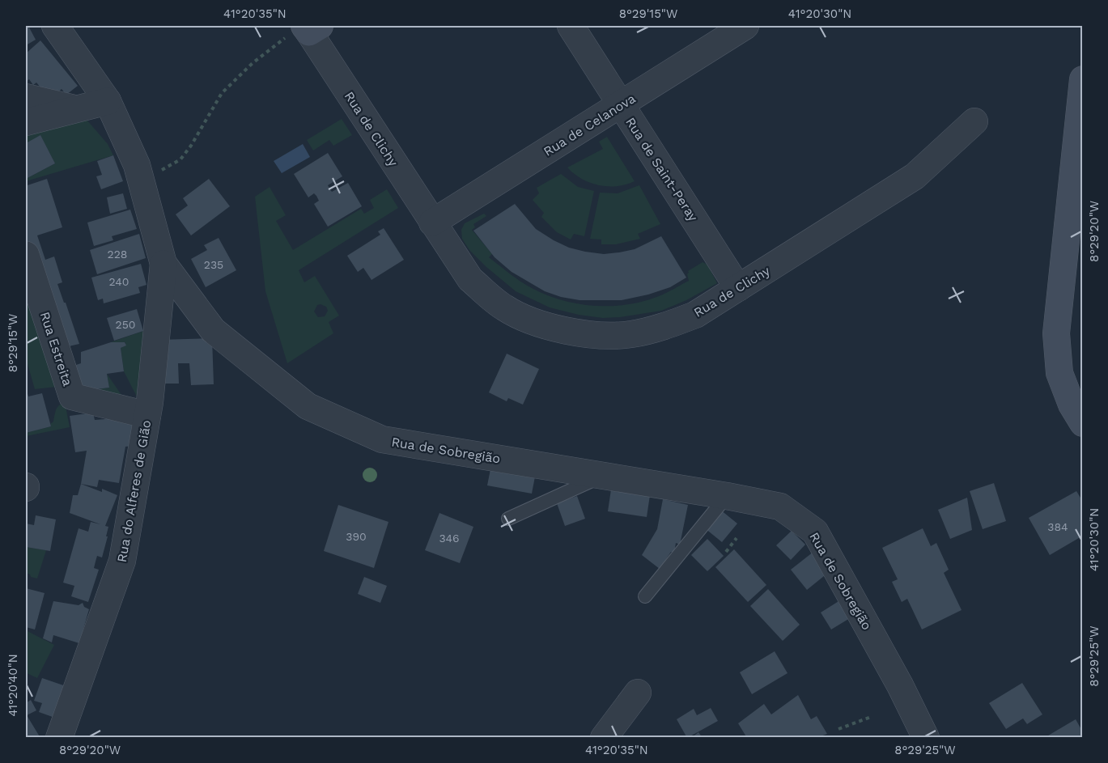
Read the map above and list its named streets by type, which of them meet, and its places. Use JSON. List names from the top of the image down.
{
  "streets": {
    "street": [
      "Rua de Celanova",
      "Rua de Clichy",
      "Rua de Saint-Peray",
      "Rua Estreita",
      "Rua de Sobregião",
      "Rua do Alferes de Gião"
    ]
  },
  "crossings": [
    ["Rua de Celanova", "Rua de Clichy"],
    ["Rua de Celanova", "Rua de Saint-Peray"],
    ["Rua de Clichy", "Rua de Saint-Peray"],
    ["Rua Estreita", "Rua do Alferes de Gião"],
    ["Rua de Sobregião", "Rua do Alferes de Gião"]
  ],
  "house_numbers": [
    "228",
    "235",
    "240",
    "250",
    "384",
    "390",
    "346"
  ],
  "coordinates": [
    "41°20'35\"N",
    "8°29'15\"W",
    "41°20'30\"N",
    "8°29'20\"W",
    "8°29'25\"W",
    "41°20'40\"N"
  ]
}
